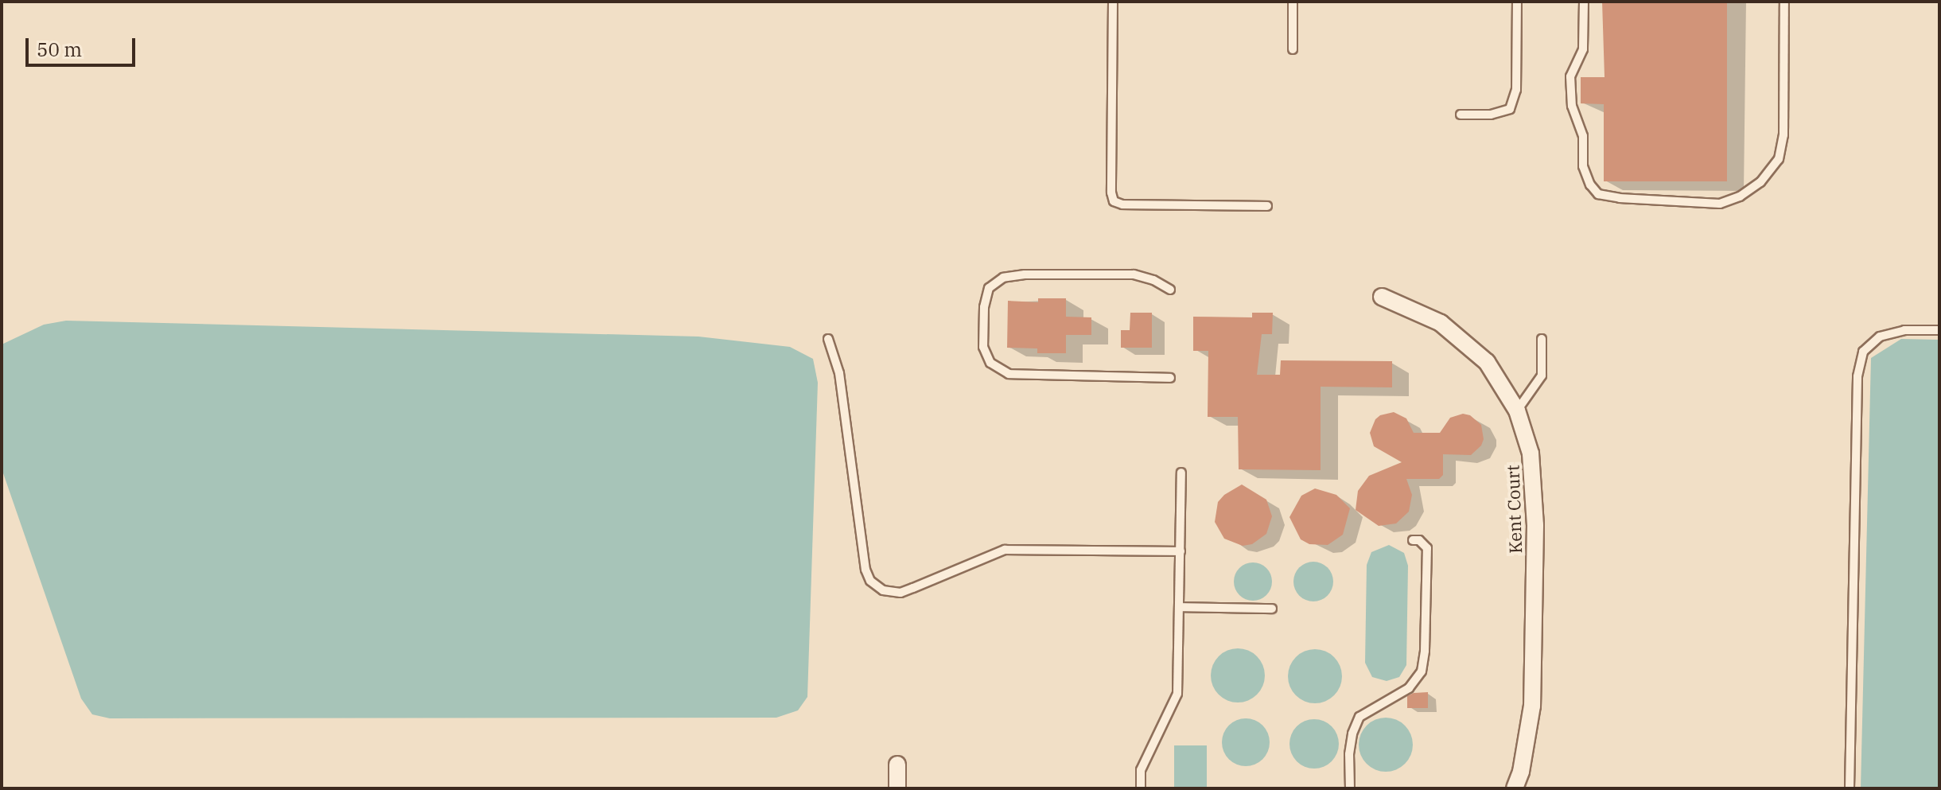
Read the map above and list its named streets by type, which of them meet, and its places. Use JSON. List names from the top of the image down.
{
  "streets": {
    "street": ["Kent Court"]
  },
  "scale_bar": "50 m"
}
